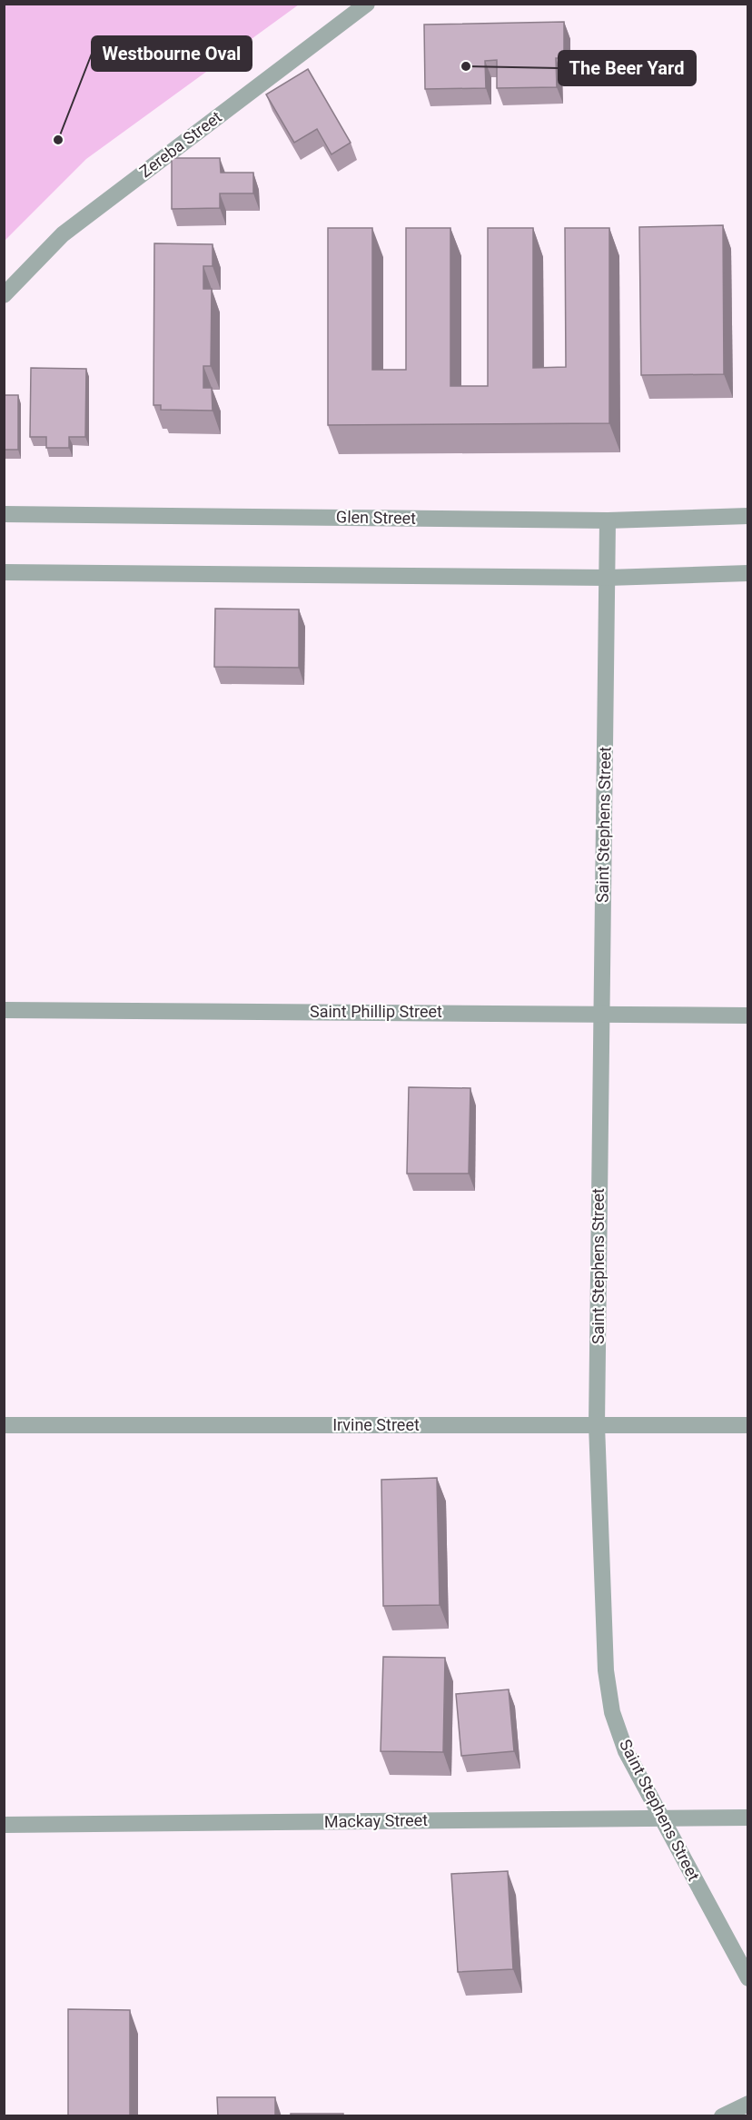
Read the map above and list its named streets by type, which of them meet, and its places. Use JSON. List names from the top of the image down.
{
  "streets": {
    "street": [
      "Zereba Street",
      "Glen Street",
      "Saint Stephens Street",
      "Saint Phillip Street",
      "Irvine Street",
      "Mackay Street"
    ]
  },
  "crossings": [
    ["Glen Street", "Saint Stephens Street"],
    ["Saint Stephens Street", "Saint Phillip Street"],
    ["Saint Stephens Street", "Irvine Street"],
    ["Saint Stephens Street", "Mackay Street"]
  ],
  "places": ["The Beer Yard", "Westbourne Oval"]
}
